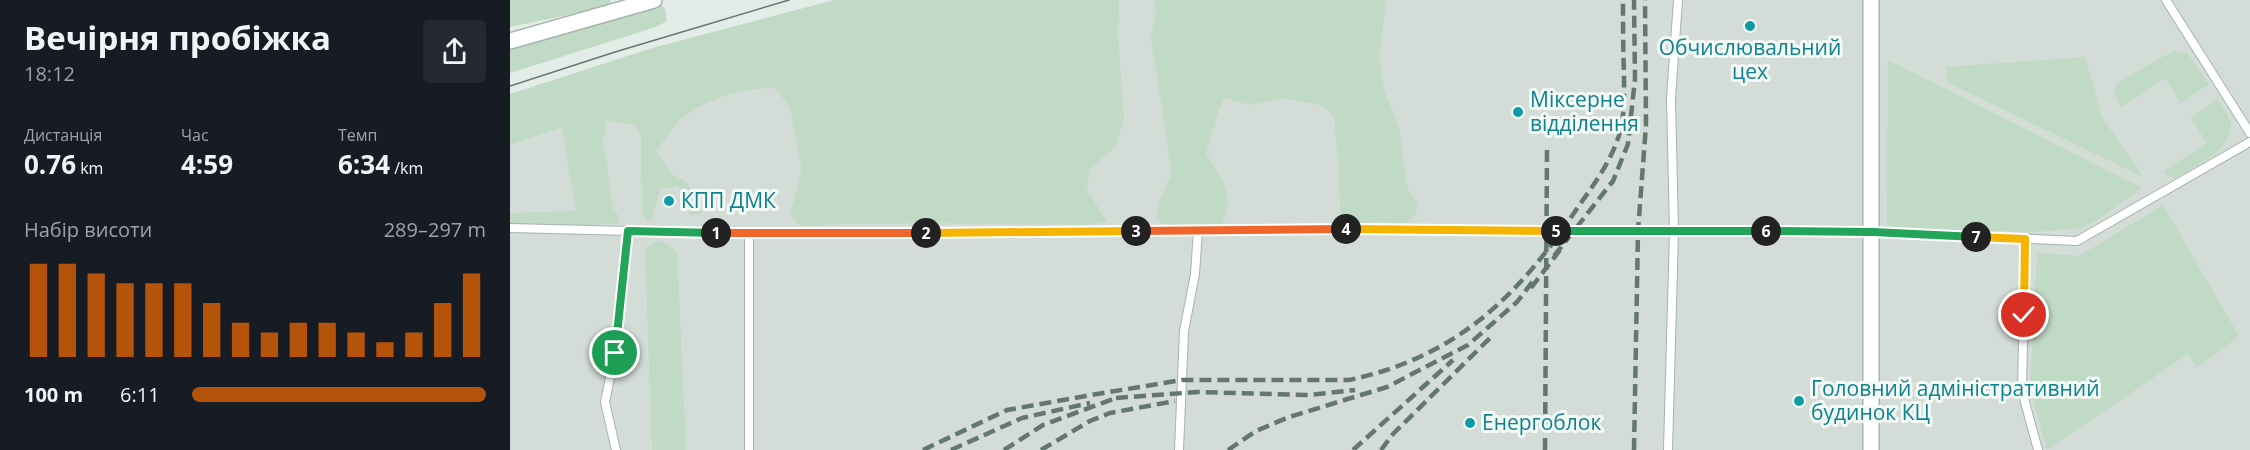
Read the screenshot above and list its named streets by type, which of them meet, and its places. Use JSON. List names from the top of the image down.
{
  "places": [
    "Обчислювальний цех",
    "Міксерне відділення",
    "КПП ДМК",
    "Головний адміністративний будинок КЦ",
    "Енергоблок"
  ],
  "page": {
    "heading": ["Вечірня пробіжка", "18:12"],
    "stats": [
      ["Дистанція", "0.76 km"],
      ["Час", "4:59"],
      ["Темп", "6:34 /km"]
    ],
    "chart": ["Набір висоти", "289–297 m"],
    "pins": [
      "4",
      "3",
      "5",
      "6",
      "1",
      "2",
      "7"
    ],
    "list": [
      {
        "name": "100 m",
        "note": "6:11"
      }
    ]
  }
}
